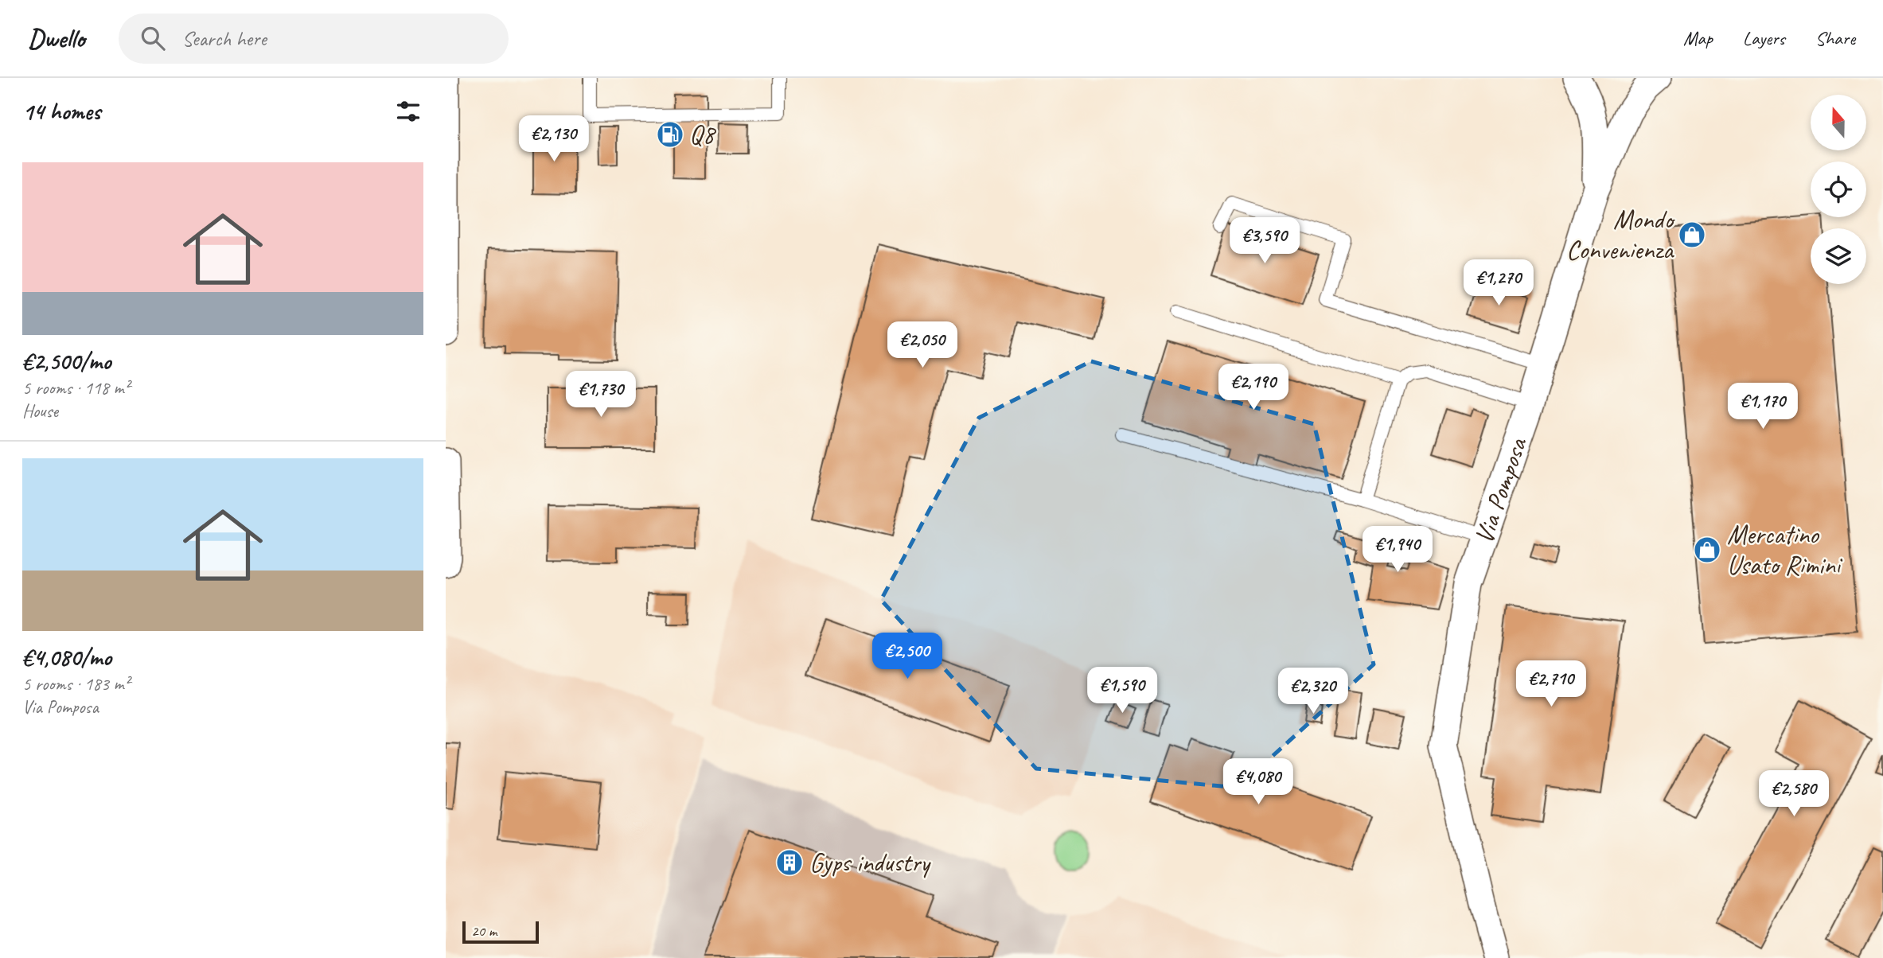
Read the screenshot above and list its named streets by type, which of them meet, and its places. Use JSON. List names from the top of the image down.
{
  "streets": {
    "street": ["Via Pomposa"]
  },
  "places": {
    "fuel station": ["Q8"],
    "shop": ["Mondo Convenienza", "Mercatino Usato Rimini"],
    "building": ["Gyps industry"]
  },
  "scale_bar": "20 m",
  "north": "top",
  "page": {
    "header": "Dwello",
    "search": "Search here",
    "nav": ["Map", "Layers", "Share"],
    "heading": "14 homes",
    "price": [
      "€2,130",
      "€3,590",
      "€1,270",
      "€2,050",
      "€2,190",
      "€1,730",
      "€1,170",
      "€1,940",
      "€2,500",
      "€2,710",
      "€1,590",
      "€2,320",
      "€4,080",
      "€2,580"
    ],
    "list": [
      {
        "name": "€2,500/mo",
        "note": "5 rooms · 118 m² · House"
      },
      {
        "name": "€4,080/mo",
        "note": "5 rooms · 183 m² · Via Pomposa"
      }
    ],
    "scale": "20 m"
  }
}
